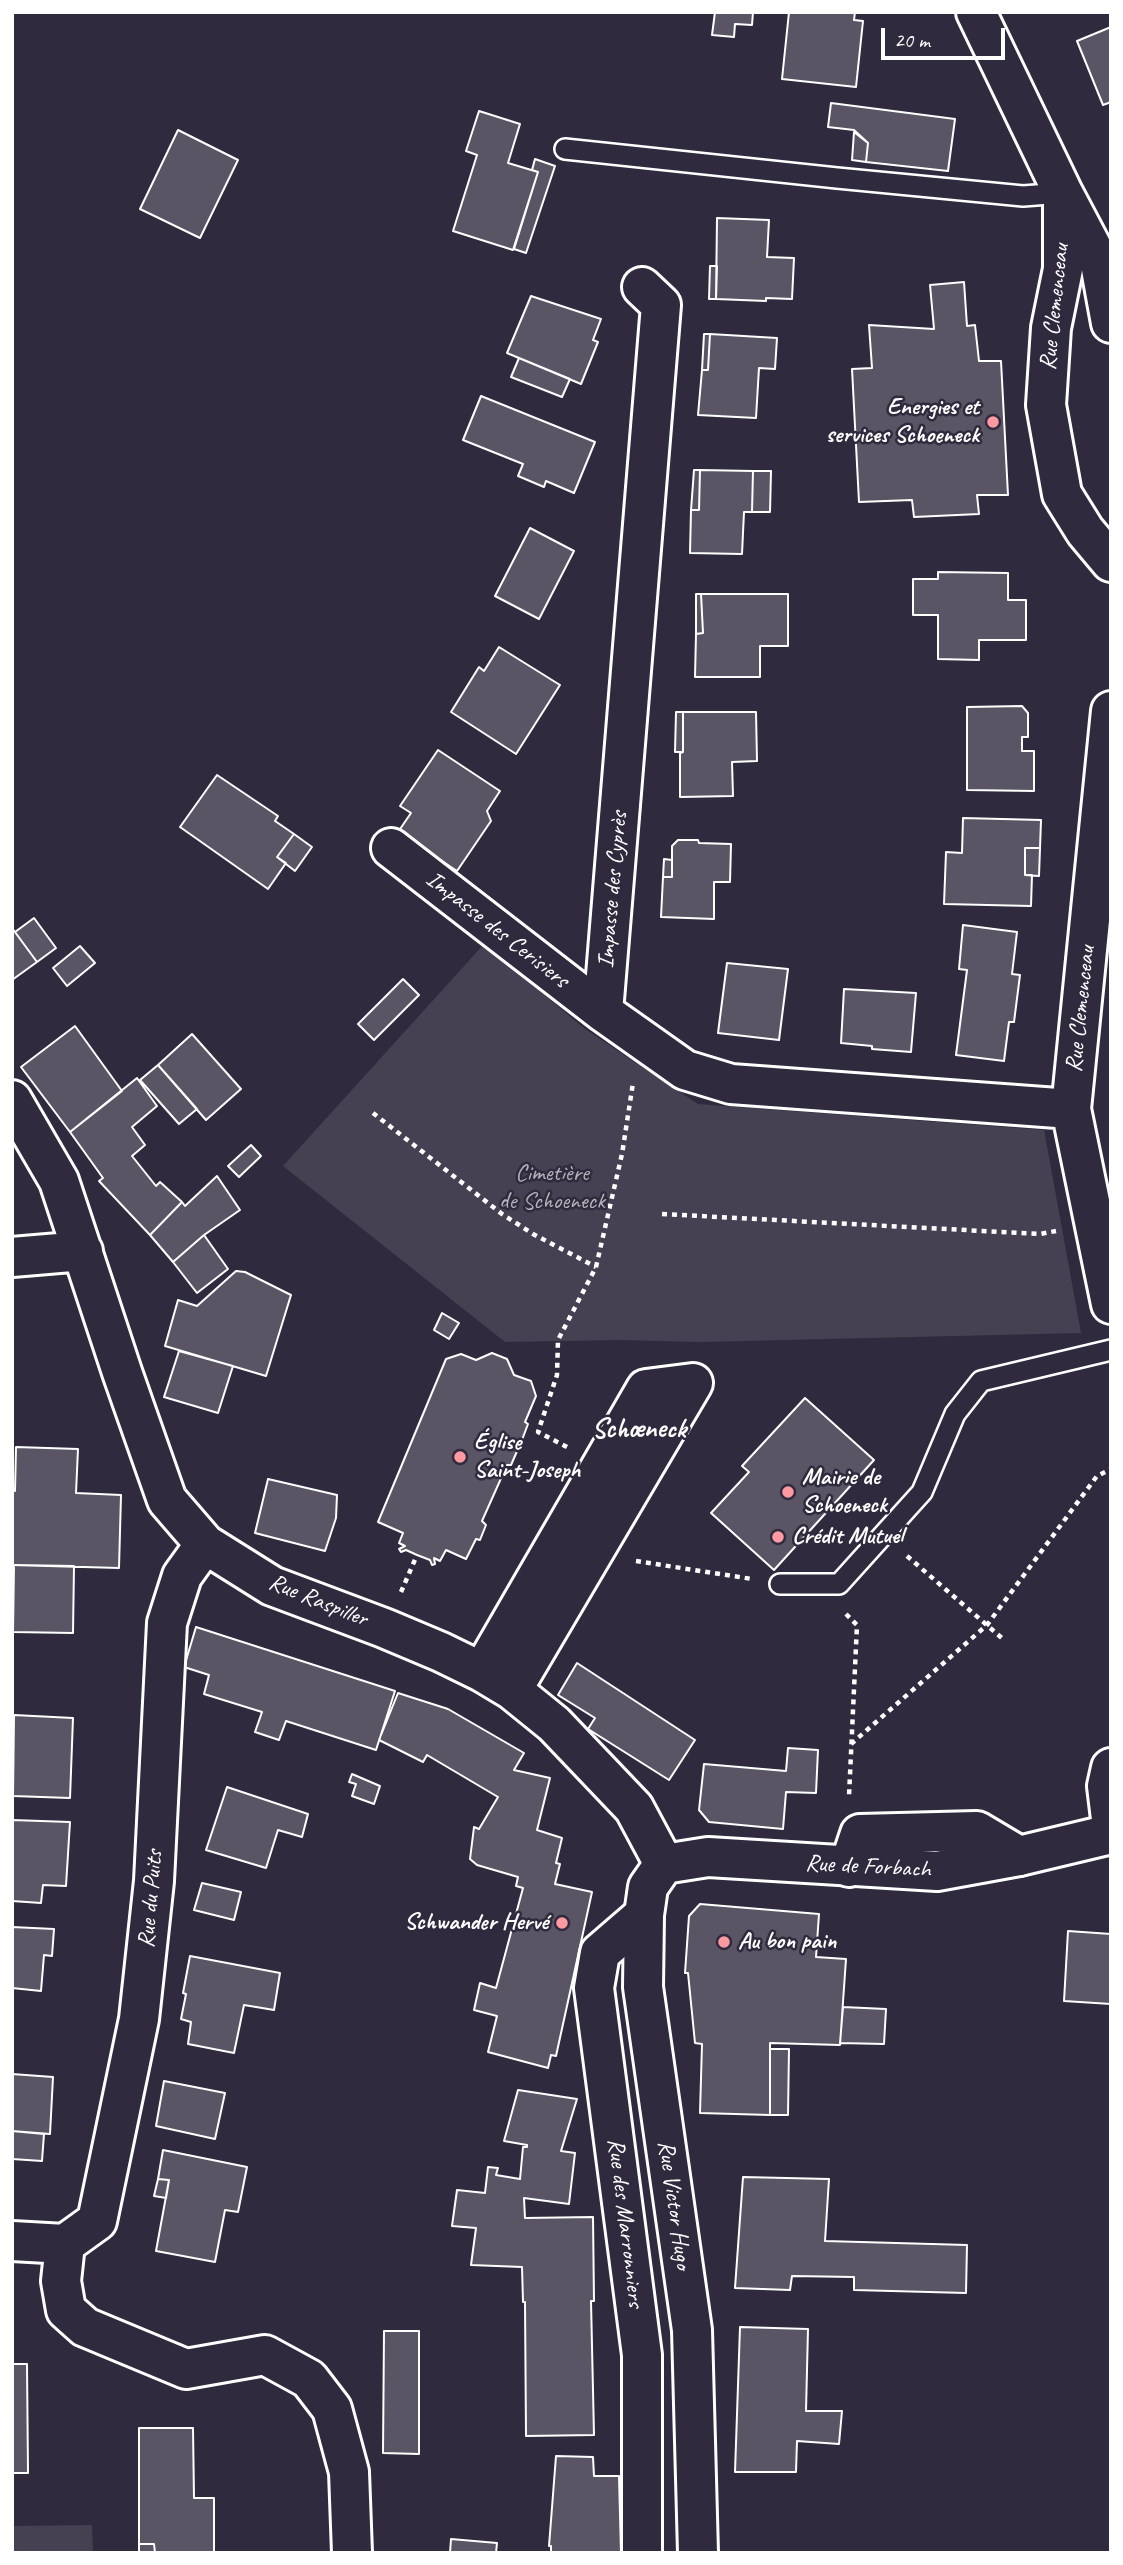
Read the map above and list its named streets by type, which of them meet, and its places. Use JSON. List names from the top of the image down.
{
  "streets": {
    "street": [
      "Rue Clemenceau",
      "Impasse des Cyprès",
      "Impasse des Cerisiers",
      "Rue Raspiller",
      "Rue de Forbach",
      "Rue du Puits",
      "Rue Victor Hugo",
      "Rue des Marronniers"
    ]
  },
  "crossings": [
    ["Impasse des Cyprès", "Impasse des Cerisiers"],
    ["Rue Raspiller", "Rue de Forbach"],
    ["Rue Raspiller", "Rue du Puits"],
    ["Rue Raspiller", "Rue Victor Hugo"],
    ["Rue de Forbach", "Rue Victor Hugo"],
    ["Rue Victor Hugo", "Rue des Marronniers"]
  ],
  "districts": ["Schœneck"],
  "parks": ["Cimetière de Schoeneck"],
  "places": [
    "Energies et services Schoeneck",
    "Église Saint-Joseph",
    "Mairie de Schoeneck",
    "Crédit Mutuel",
    "Schwander Hervé",
    "Au bon pain"
  ],
  "scale_bar": "20 m"
}
